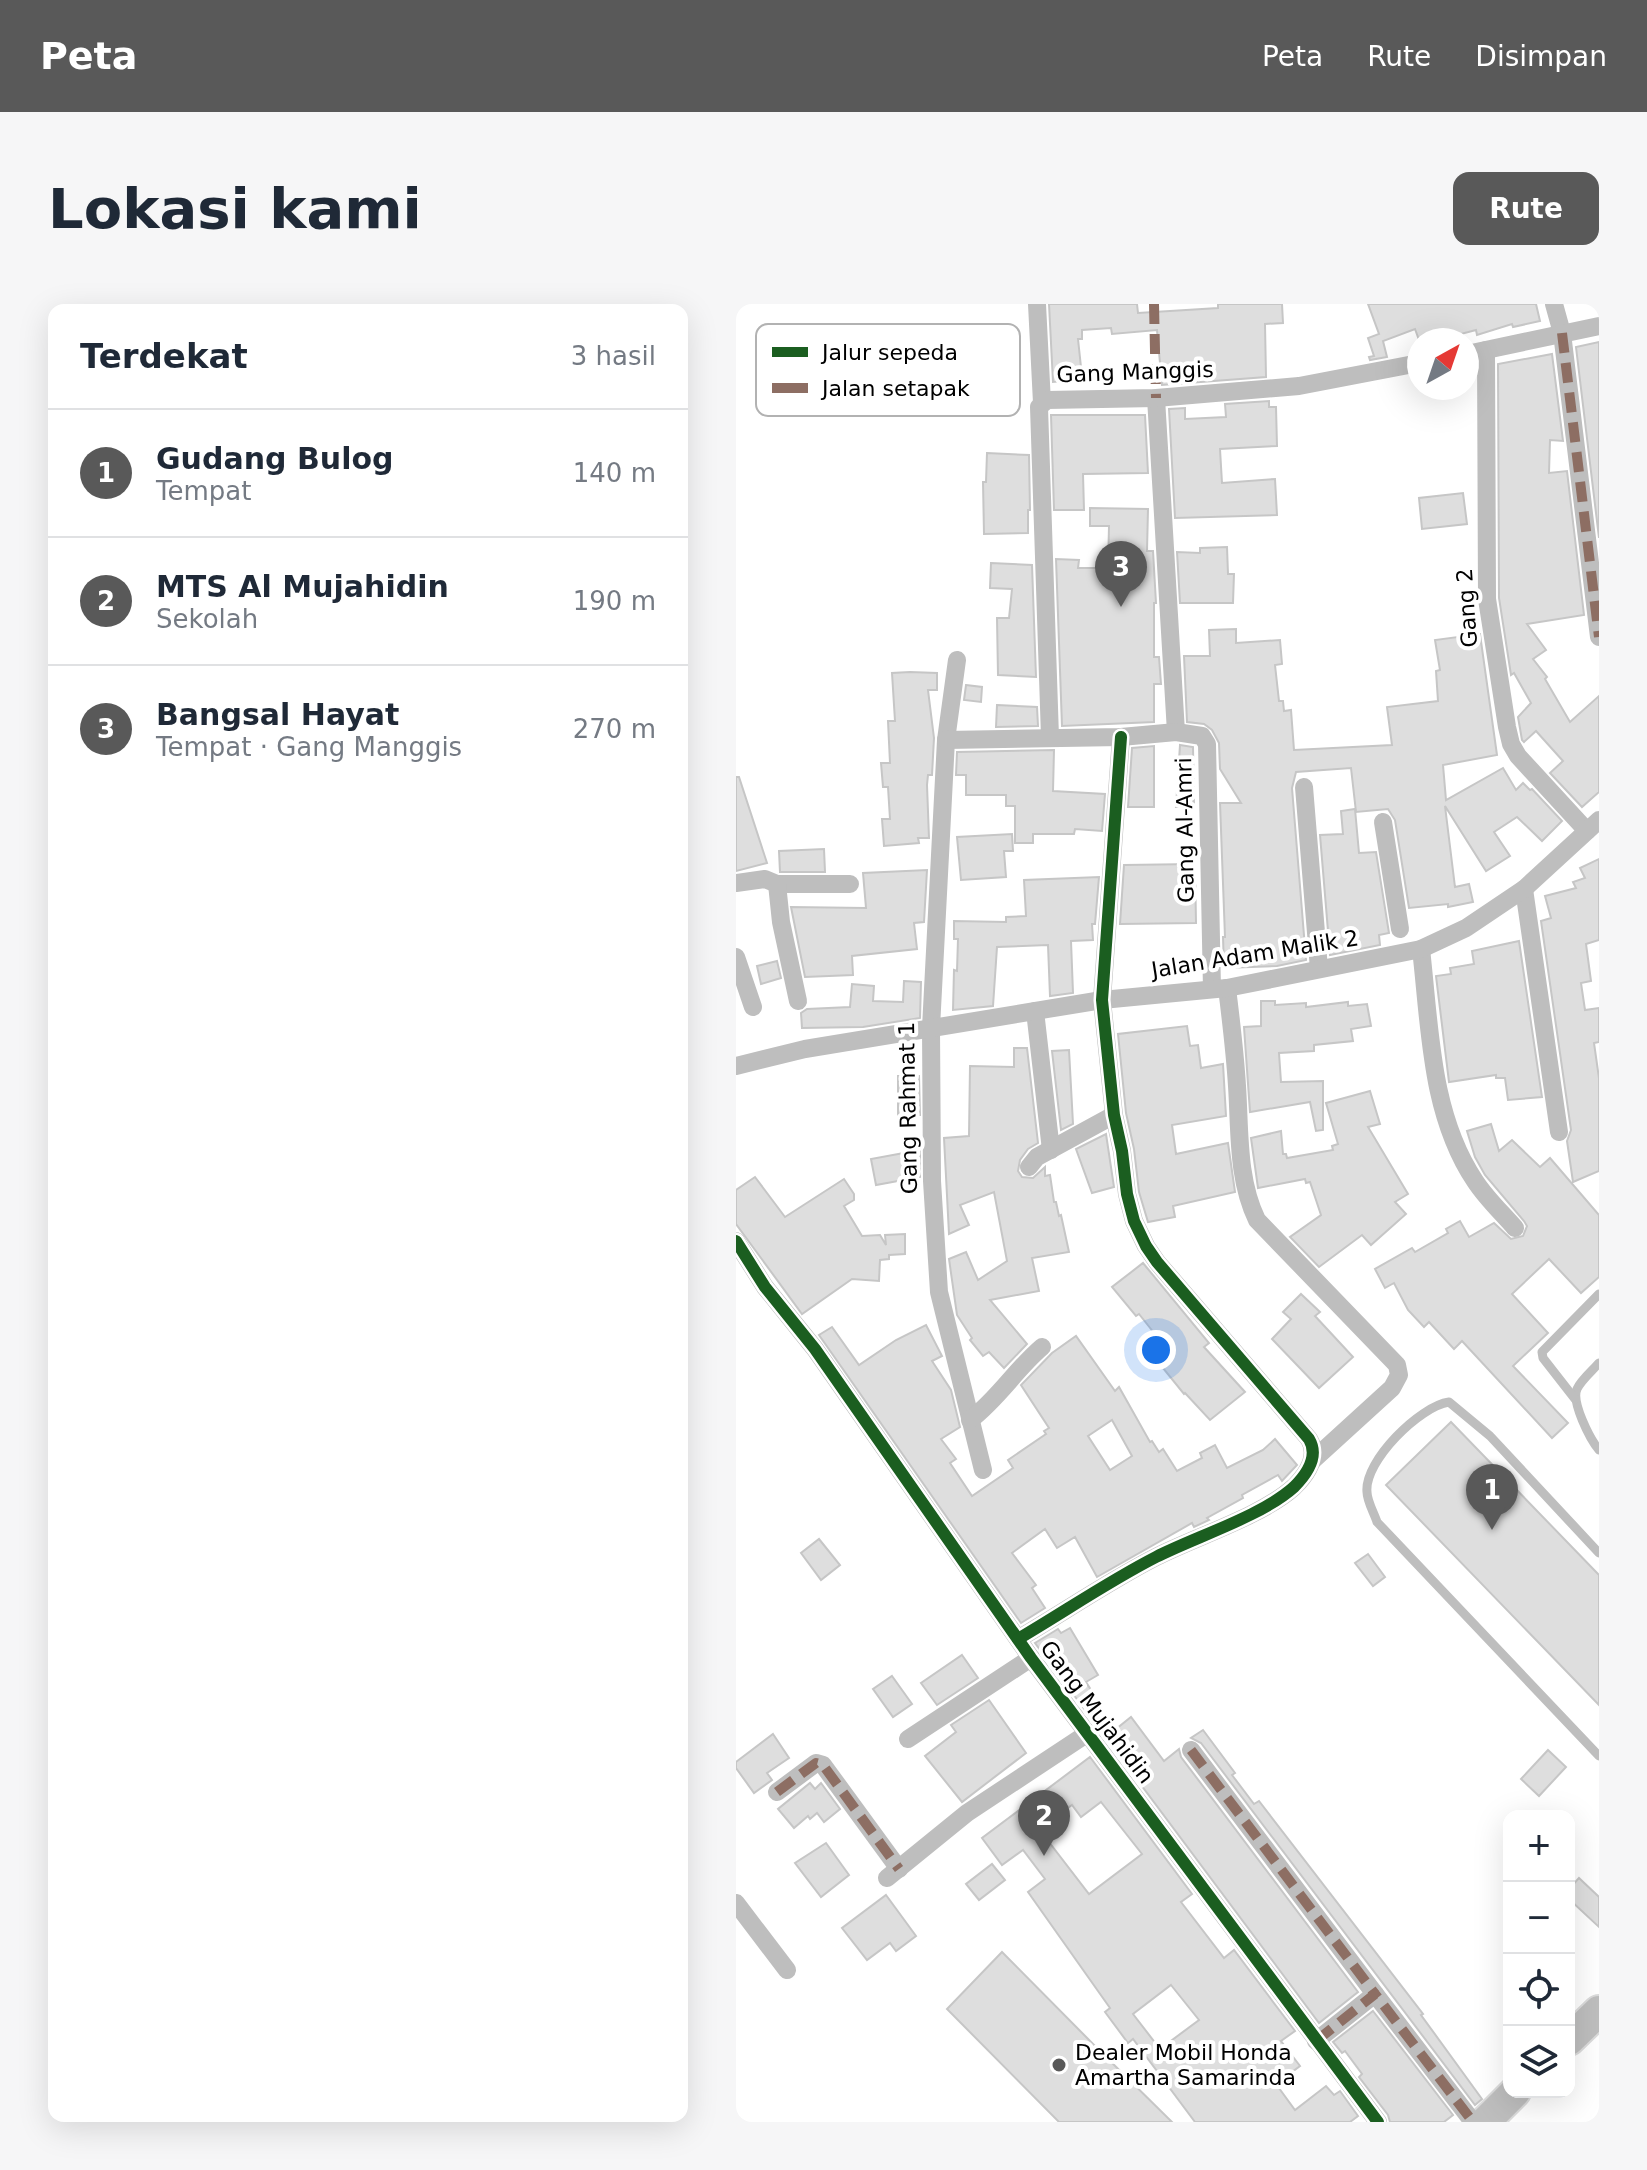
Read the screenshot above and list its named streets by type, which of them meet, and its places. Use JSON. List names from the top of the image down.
{
  "streets": {
    "street": [
      "Gang Manggis",
      "Gang 2",
      "Gang Al-Amri",
      "Jalan Adam Malik 2",
      "Gang Rahmat 1",
      "Gang Mujahidin"
    ]
  },
  "crossings": [
    ["Gang Manggis", "Gang Al-Amri"],
    ["Gang 2", "Jalan Adam Malik 2"],
    ["Gang Al-Amri", "Jalan Adam Malik 2"],
    ["Gang Al-Amri", "Gang Rahmat 1"],
    ["Jalan Adam Malik 2", "Gang Rahmat 1"]
  ],
  "places": ["Dealer Mobil Honda Amartha Samarinda"],
  "legend": ["Jalur sepeda", "Jalan setapak"],
  "north": "top right",
  "page": {
    "header": "Peta",
    "nav": ["Peta", "Rute", "Disimpan"],
    "buttons": "Rute",
    "title": "Lokasi kami",
    "heading": ["Terdekat", "3 hasil"],
    "list": [
      {
        "mark": "1",
        "name": "Gudang Bulog",
        "note": "Tempat",
        "value": "140 m"
      },
      {
        "mark": "2",
        "name": "MTS Al Mujahidin",
        "note": "Sekolah",
        "value": "190 m"
      },
      {
        "mark": "3",
        "name": "Bangsal Hayat",
        "note": "Tempat · Gang Manggis",
        "value": "270 m"
      }
    ],
    "pins": ["3", "1", "2"],
    "map_buttons": ["+", "−"]
  }
}
